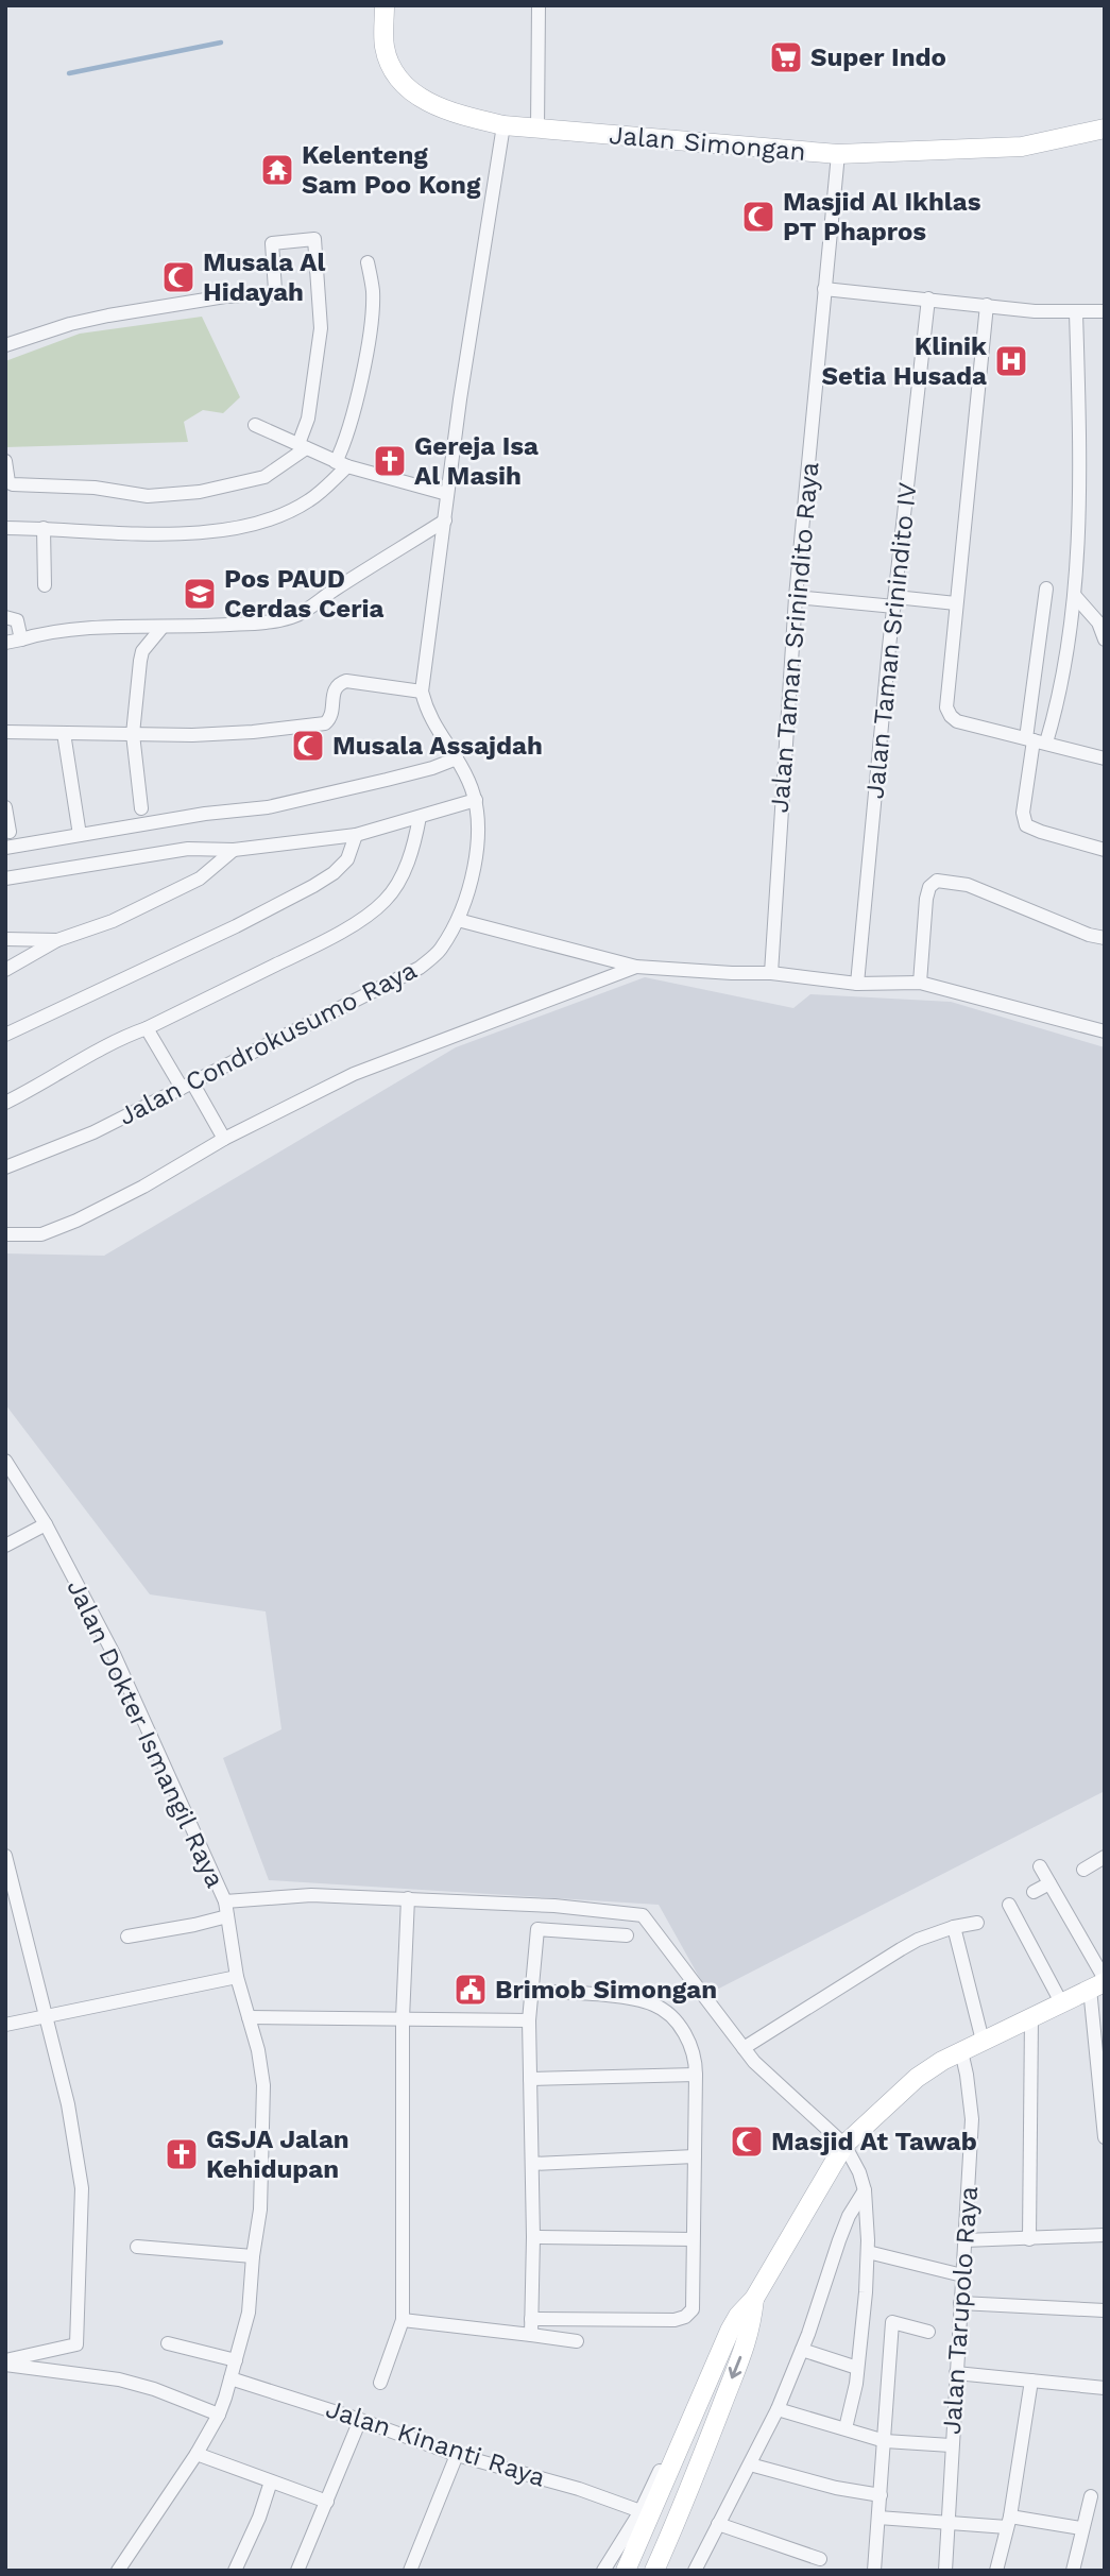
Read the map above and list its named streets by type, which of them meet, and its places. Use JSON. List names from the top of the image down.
{
  "streets": {
    "main road": ["Jalan Simongan"],
    "street": [
      "Jalan Taman Srinindito Raya",
      "Jalan Taman Srinindito IV",
      "Jalan Condrokusumo Raya",
      "Jalan Dokter Ismangil Raya",
      "Jalan Tarupolo Raya",
      "Jalan Kinanti Raya"
    ]
  },
  "crossings": [
    ["Jalan Simongan", "Jalan Taman Srinindito Raya"],
    ["Jalan Simongan", "Jalan Condrokusumo Raya"],
    ["Jalan Dokter Ismangil Raya", "Jalan Kinanti Raya"]
  ],
  "places": {
    "supermarket": ["Super Indo"],
    "temple": ["Kelenteng Sam Poo Kong"],
    "mosque": [
      "Masjid Al Ikhlas PT Phapros",
      "Musala Al Hidayah",
      "Musala Assajdah",
      "Masjid At Tawab"
    ],
    "hospital": ["Klinik Setia Husada"],
    "church": ["Gereja Isa Al Masih", "GSJA Jalan Kehidupan"],
    "school or university": ["Pos PAUD Cerdas Ceria"],
    "public building": ["Brimob Simongan"]
  }
}
